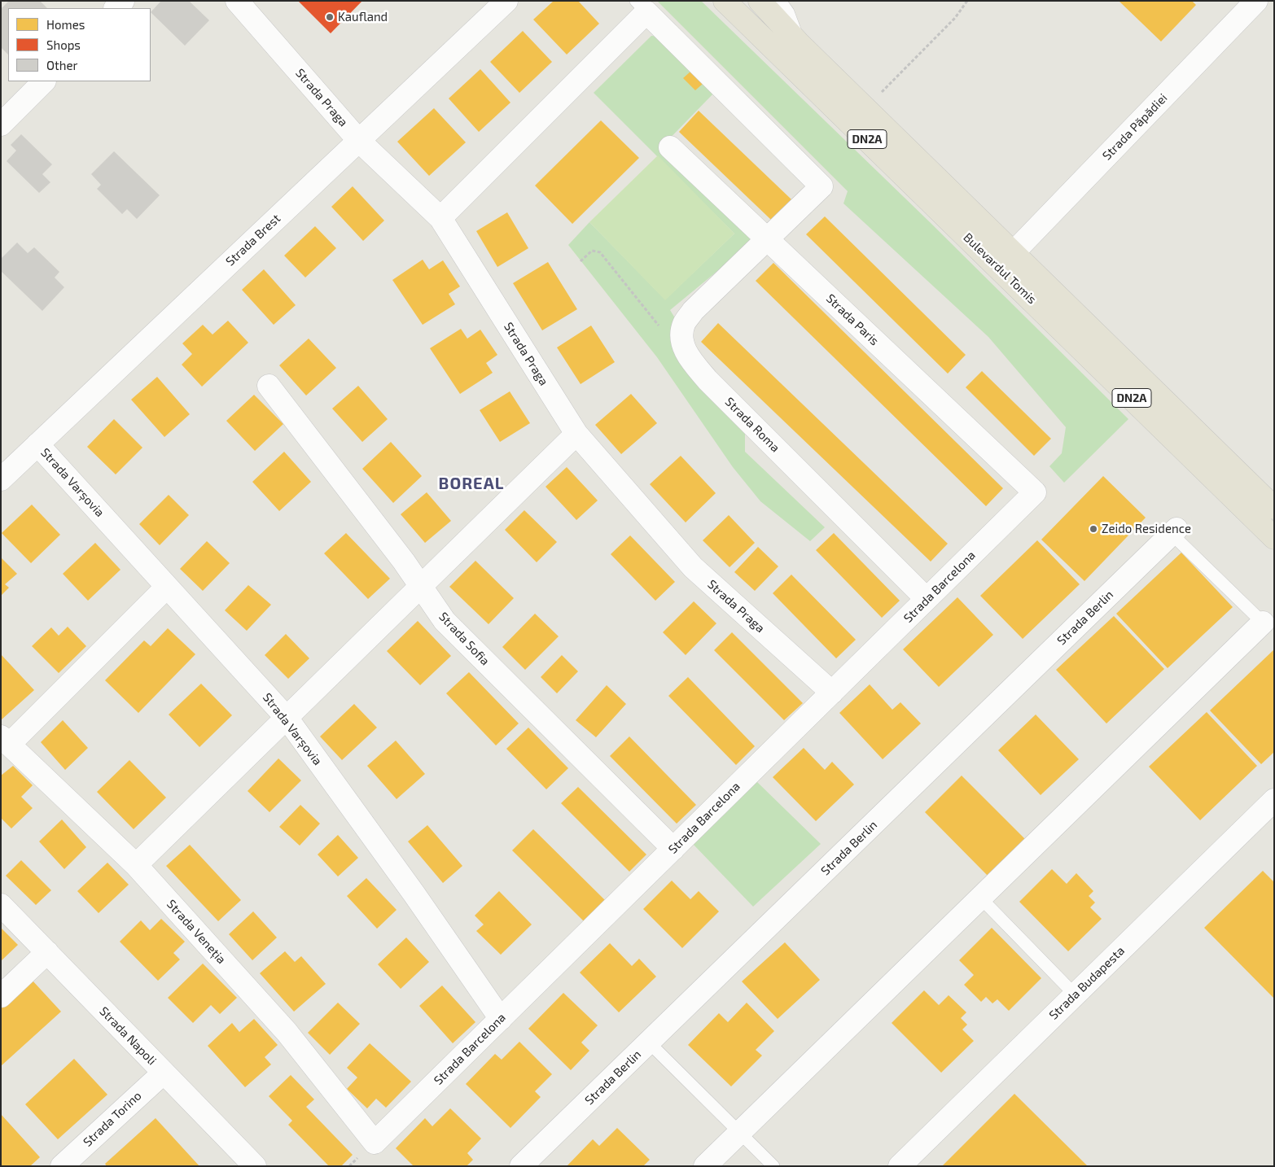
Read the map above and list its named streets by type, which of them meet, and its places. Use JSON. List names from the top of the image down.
{
  "streets": {
    "main road": ["DN2A", "Bulevardul Tomis"],
    "street": [
      "Strada Praga",
      "Strada Păpădiei",
      "Strada Brest",
      "Strada Paris",
      "Strada Roma",
      "Strada Varșovia",
      "Strada Barcelona",
      "Strada Berlin",
      "Strada Sofia",
      "Strada Veneția",
      "Strada Budapesta",
      "Strada Napoli",
      "Strada Torino"
    ]
  },
  "crossings": [
    ["Strada Praga", "Strada Brest"],
    ["Strada Praga", "Strada Barcelona"],
    ["Strada Păpădiei", "Bulevardul Tomis"],
    ["Strada Brest", "Strada Varșovia"],
    ["Strada Paris", "Strada Barcelona"],
    ["Strada Roma", "Strada Barcelona"],
    ["Strada Varșovia", "Strada Barcelona"],
    ["Strada Barcelona", "Strada Sofia"],
    ["Strada Barcelona", "Strada Veneția"],
    ["Strada Napoli", "Strada Torino"]
  ],
  "districts": ["BOREAL"],
  "places": ["Kaufland", "Zeido Residence"],
  "legend": ["Homes", "Shops", "Other"]
}
